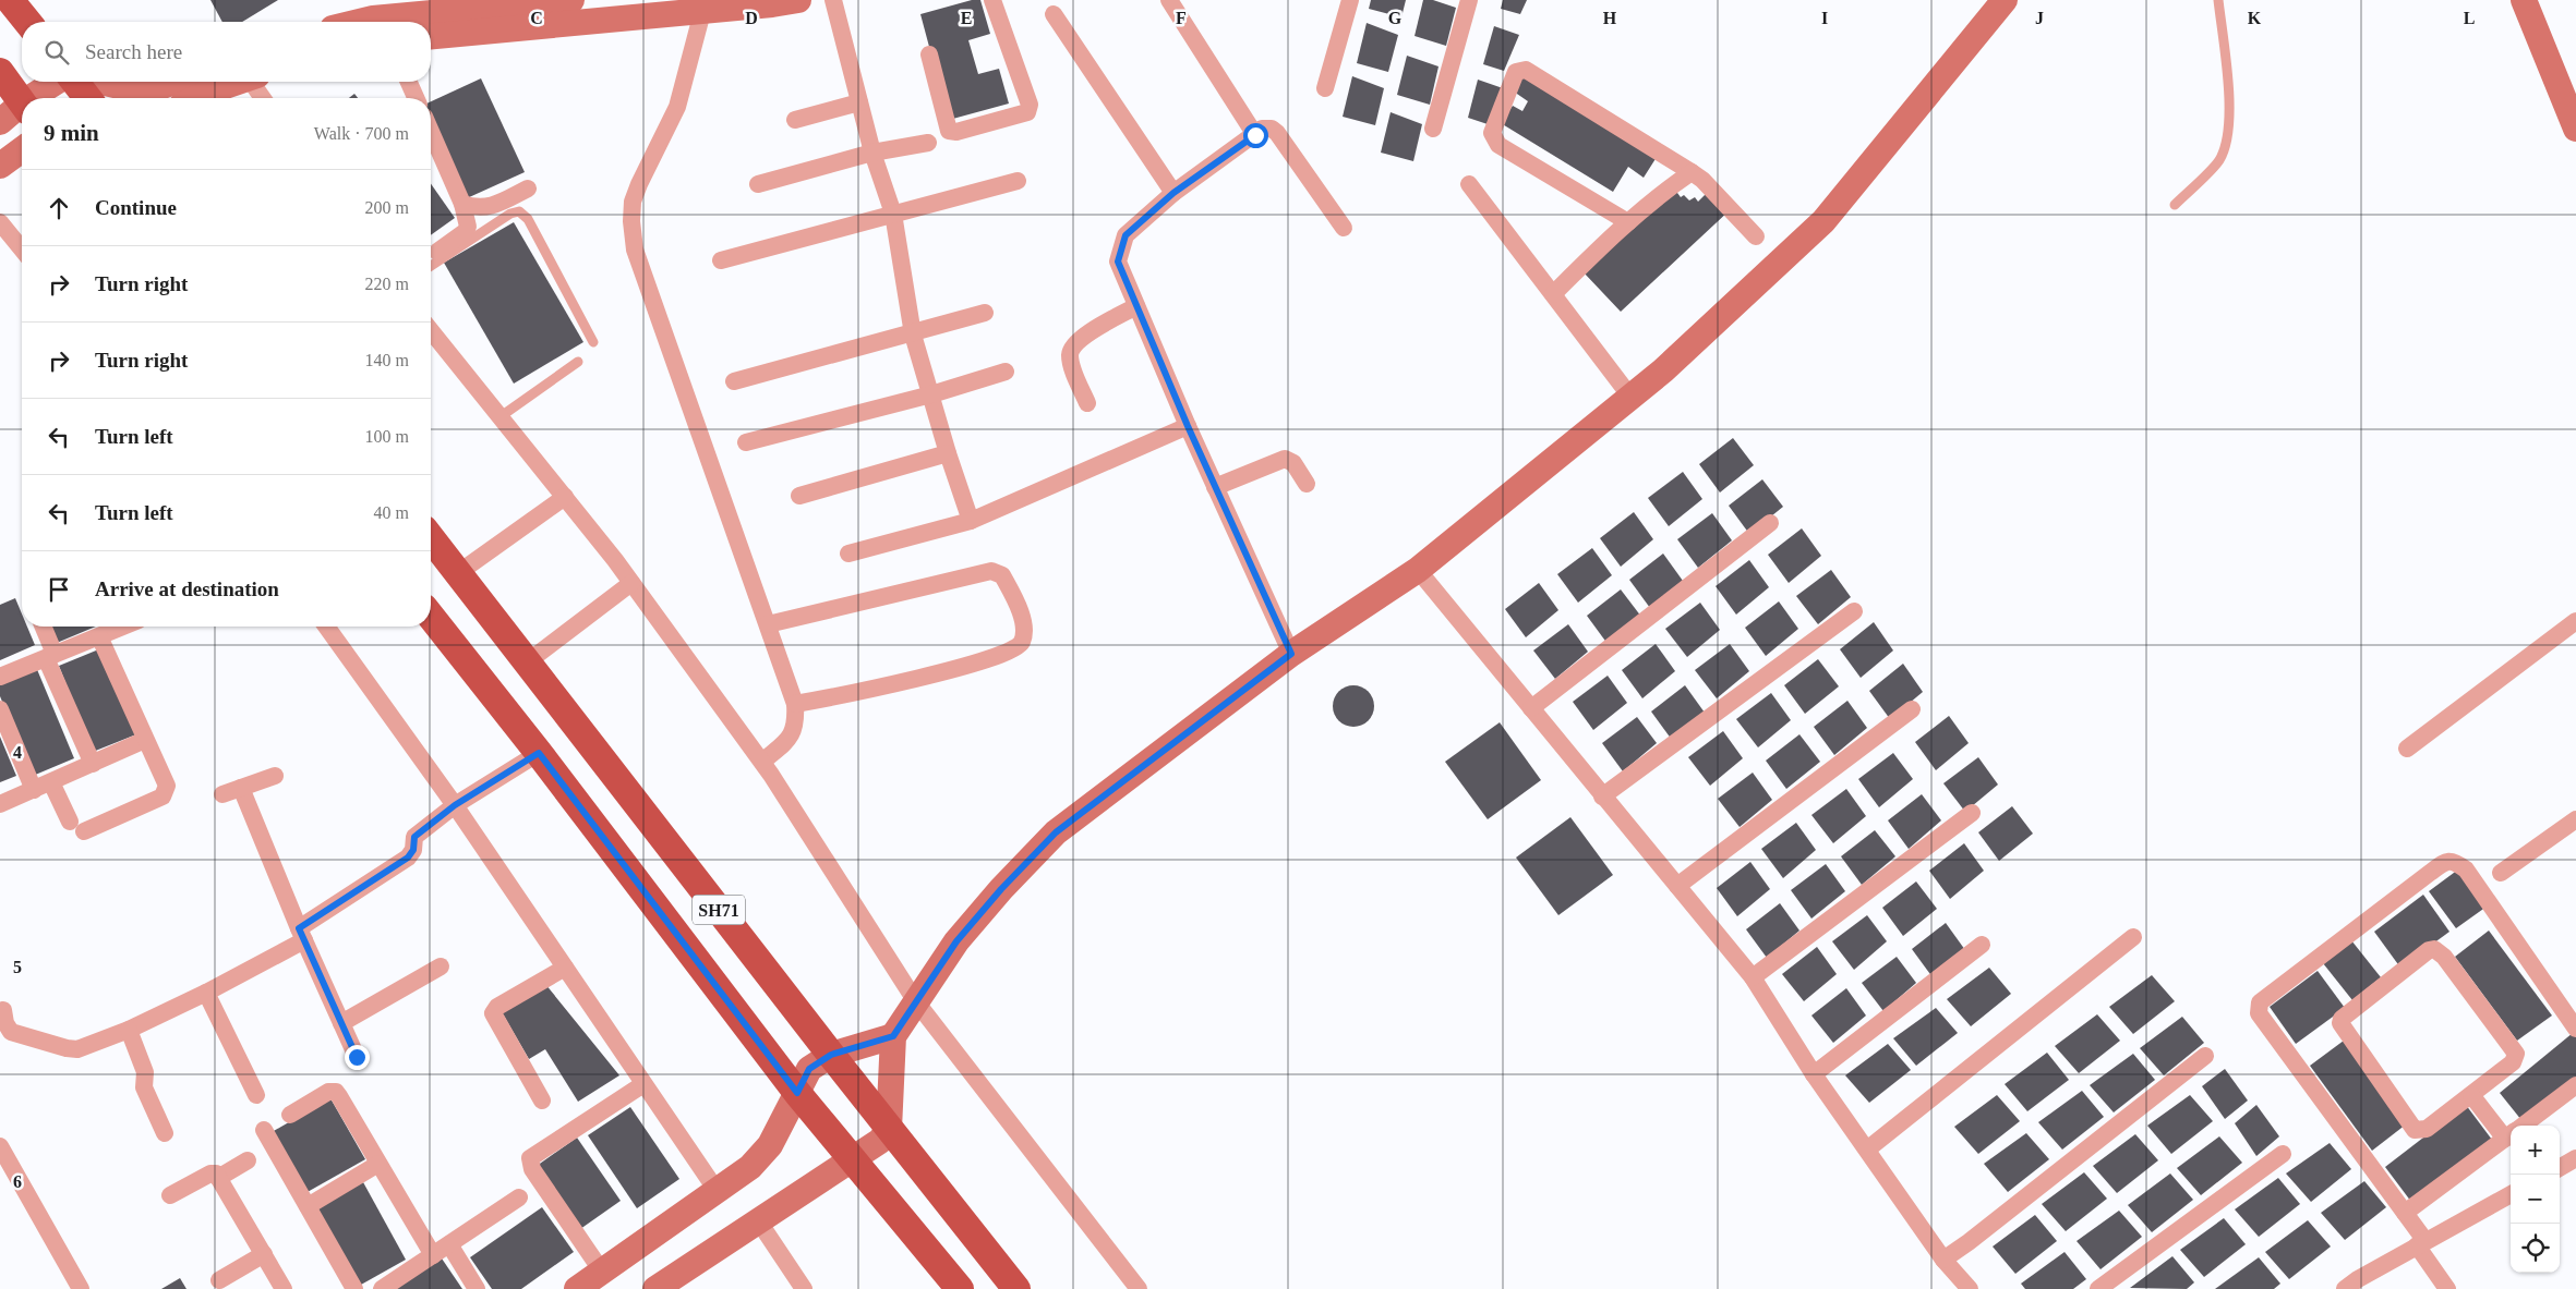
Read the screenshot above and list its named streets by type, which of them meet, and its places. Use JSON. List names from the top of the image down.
{
  "streets": {
    "main road": ["SH71"]
  },
  "page": {
    "search": "Search here",
    "heading": ["9 min", "Walk · 700 m"],
    "list": [
      ["Continue", "200 m"],
      ["Turn right", "220 m"],
      ["Turn right", "140 m"],
      ["Turn left", "100 m"],
      ["Turn left", "40 m"],
      "Arrive at destination"
    ],
    "map_buttons": ["+", "−"]
  },
  "grid": {
    "columns": [
      "C",
      "D",
      "E",
      "F",
      "G",
      "H",
      "I",
      "J",
      "K",
      "L"
    ],
    "rows": ["4", "5", "6"]
  }
}
